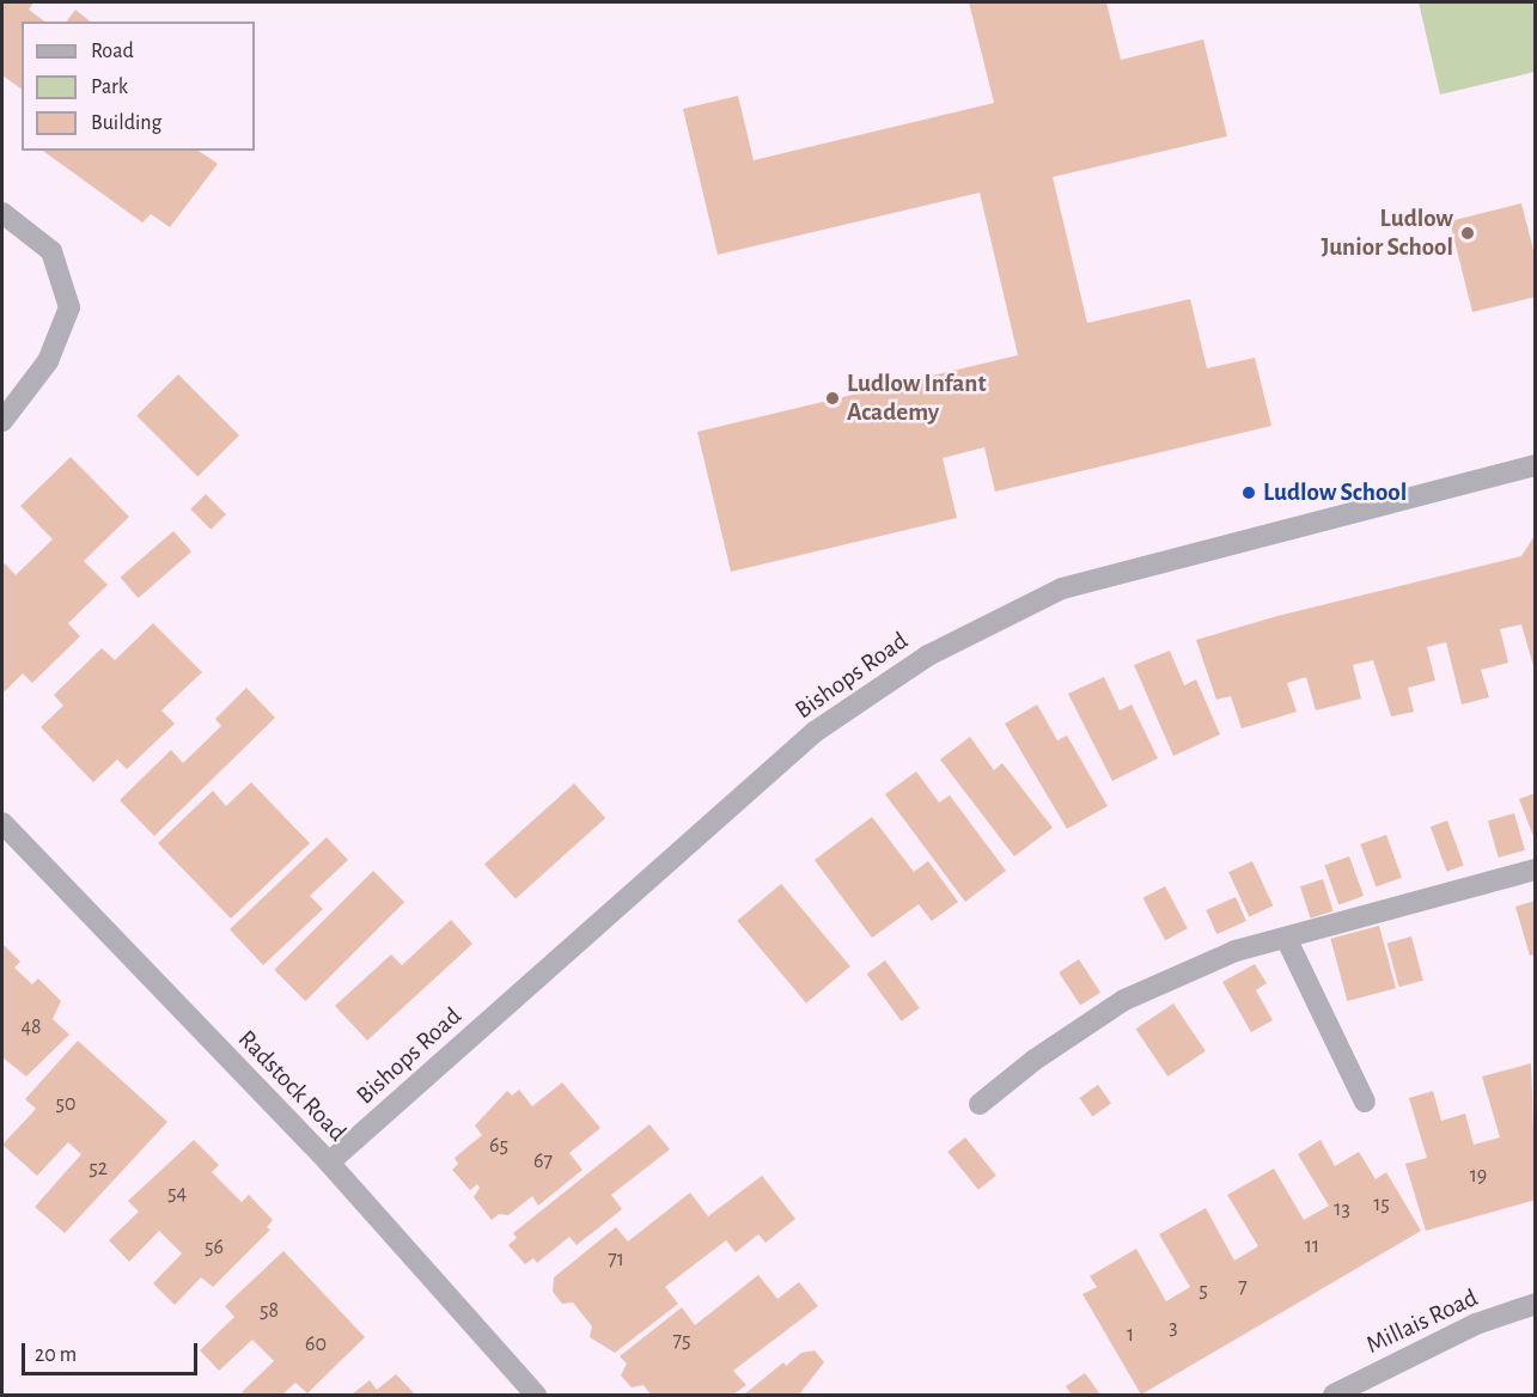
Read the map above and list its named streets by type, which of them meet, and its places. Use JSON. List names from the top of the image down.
{
  "streets": {
    "street": ["Bishops Road", "Radstock Road", "Millais Road"]
  },
  "crossings": [
    ["Bishops Road", "Radstock Road"]
  ],
  "places": ["Ludlow Junior School", "Ludlow Infant Academy", "Ludlow School"],
  "house_numbers": [
    "48",
    "50",
    "65",
    "67",
    "52",
    "19",
    "54",
    "15",
    "13",
    "11",
    "56",
    "71",
    "7",
    "5",
    "58",
    "3",
    "1",
    "75",
    "60"
  ],
  "legend": ["Road", "Park", "Building"],
  "scale_bar": "20 m"
}
